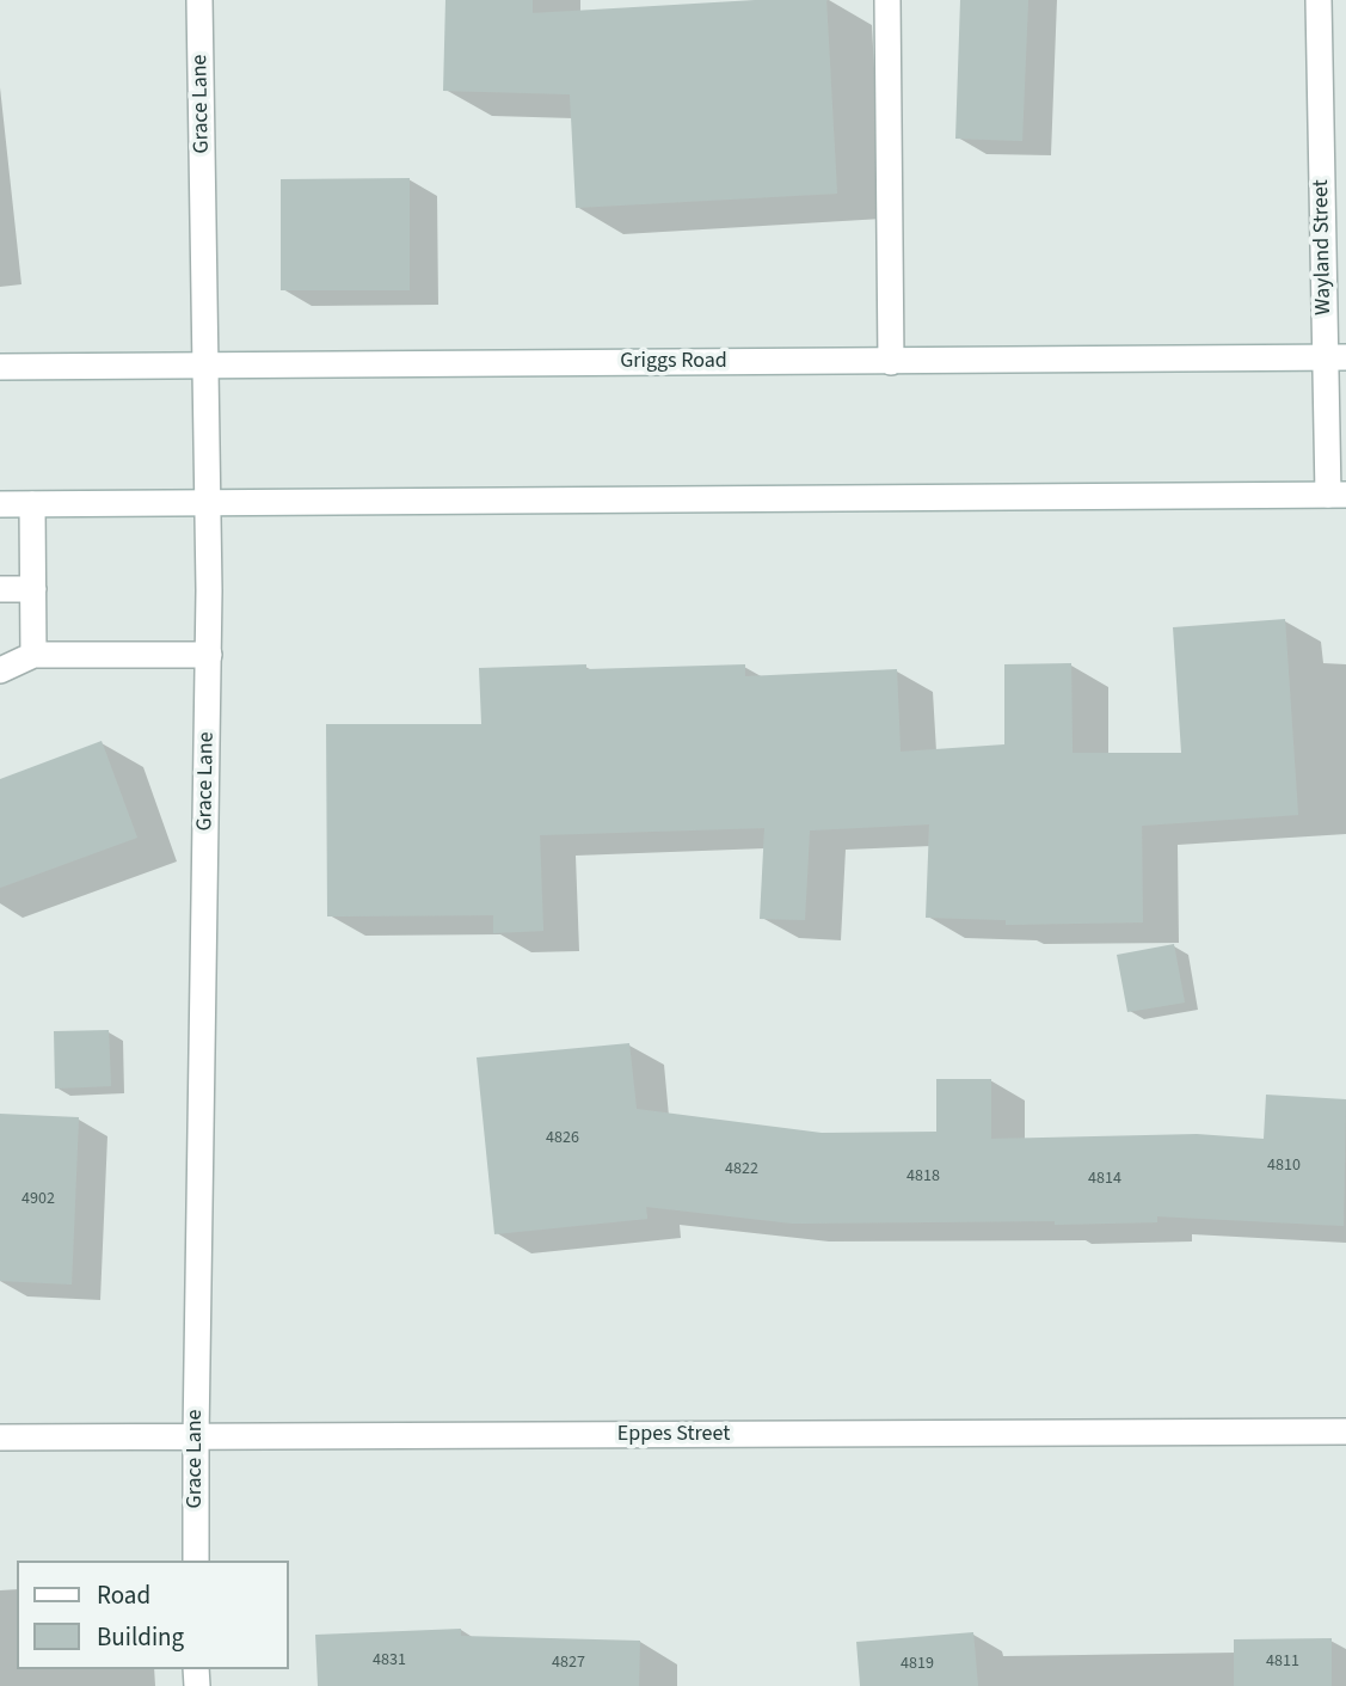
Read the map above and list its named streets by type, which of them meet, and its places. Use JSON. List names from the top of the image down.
{
  "streets": {
    "street": [
      "Grace Lane",
      "Wayland Street",
      "Griggs Road",
      "Eppes Street"
    ]
  },
  "crossings": [
    ["Grace Lane", "Griggs Road"],
    ["Grace Lane", "Eppes Street"],
    ["Wayland Street", "Griggs Road"]
  ],
  "house_numbers": [
    "4826",
    "4810",
    "4822",
    "4818",
    "4814",
    "4902",
    "4831",
    "4811",
    "4827",
    "4819"
  ],
  "legend": ["Road", "Building"]
}
